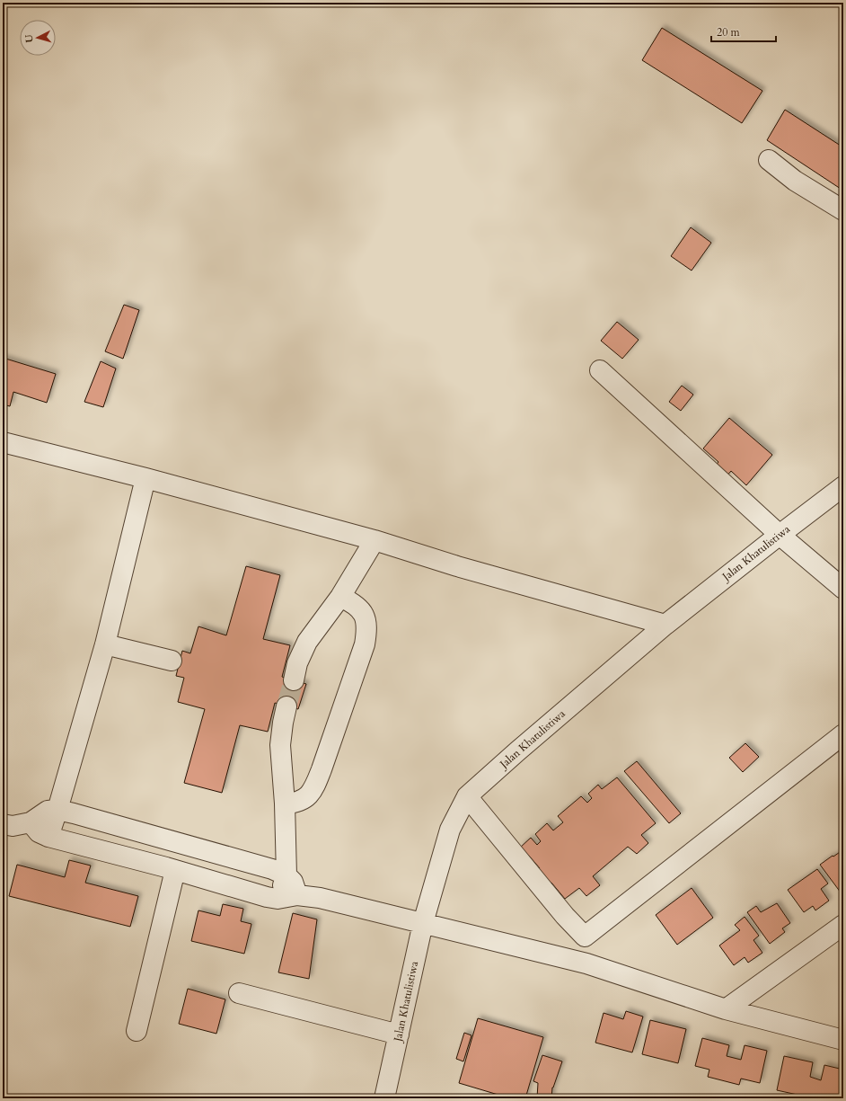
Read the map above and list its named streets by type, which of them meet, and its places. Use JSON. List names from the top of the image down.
{
  "streets": {
    "street": ["Jalan Khatulistiwa"]
  },
  "scale_bar": "20 m",
  "north": "left"
}
